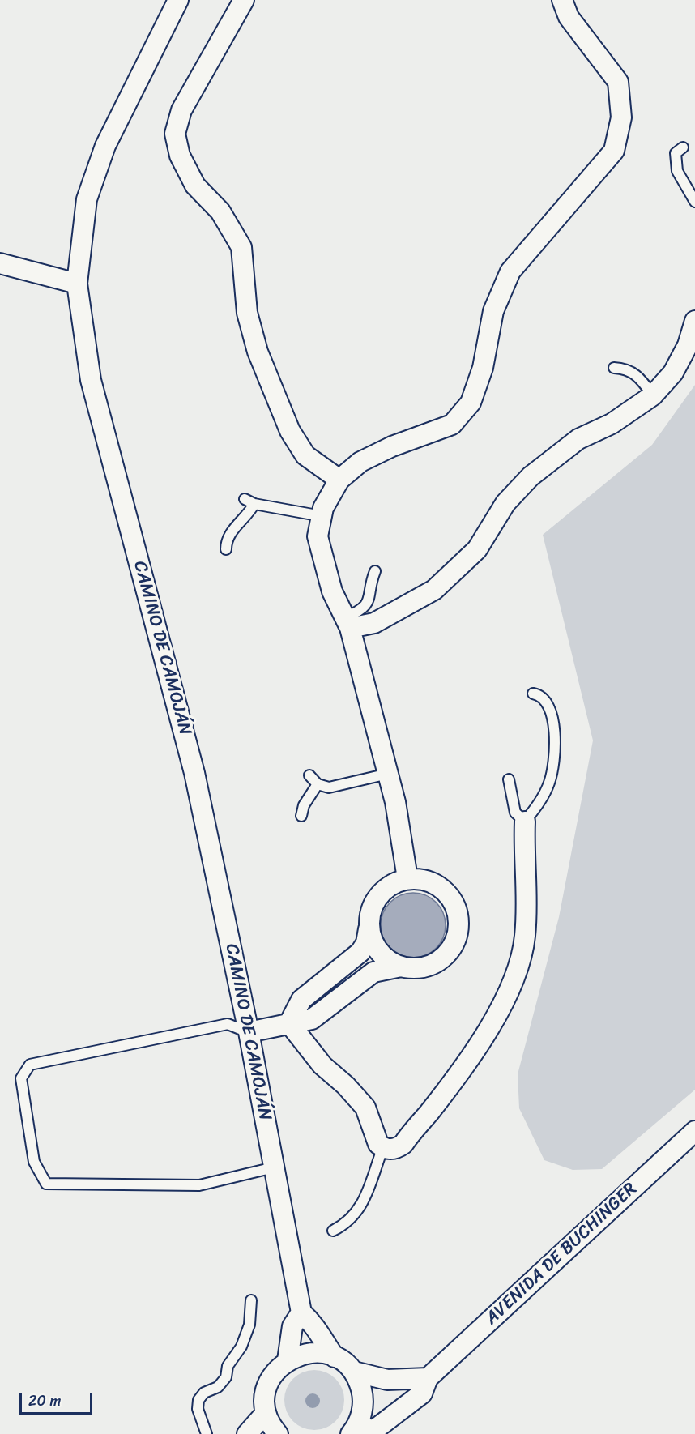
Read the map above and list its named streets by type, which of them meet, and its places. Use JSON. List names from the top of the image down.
{
  "streets": {
    "street": ["CAMINO DE CAMOJÁN", "AVENIDA DE BUCHINGER"]
  },
  "scale_bar": "20 m"
}
